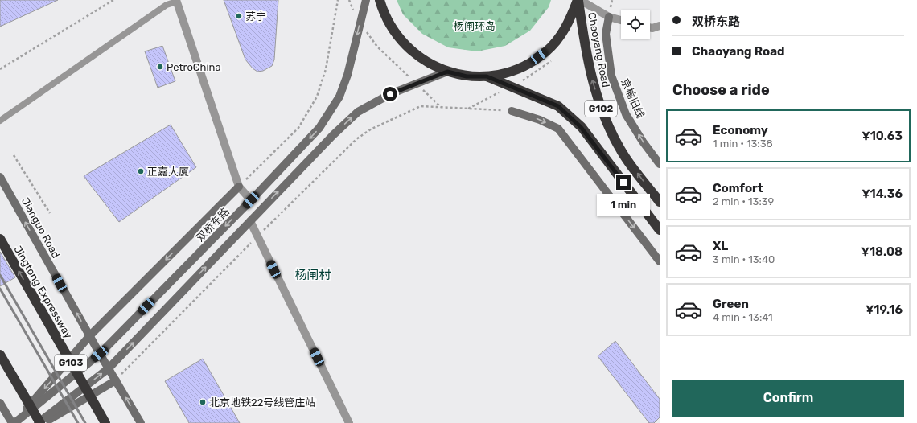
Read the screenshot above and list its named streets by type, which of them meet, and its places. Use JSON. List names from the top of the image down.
{
  "streets": {
    "highway": [
      "Chaoyang Road",
      "G102",
      "Jingtong Expressway",
      "G103"
    ],
    "street": ["京榆旧线", "双桥东路", "Jianguo Road"]
  },
  "crossings": [
    ["双桥东路", "Jianguo Road"]
  ],
  "one_way": ["Chaoyang Road", "京榆旧线", "Jianguo Road"],
  "districts": ["杨闸村"],
  "parks": ["杨闸环岛"],
  "places": [
    "苏宁",
    "PetroChina",
    "正嘉大厦",
    "北京地铁22号线管庄站"
  ],
  "page": {
    "banner": ["双桥东路", "Chaoyang Road"],
    "heading": "Choose a ride",
    "list": [
      {
        "name": "Economy",
        "note": "1 min · 13:38",
        "value": "¥10.63"
      },
      {
        "name": "Comfort",
        "note": "2 min · 13:39",
        "value": "¥14.36"
      },
      {
        "name": "XL",
        "note": "3 min · 13:40",
        "value": "¥18.08"
      },
      {
        "name": "Green",
        "note": "4 min · 13:41",
        "value": "¥19.16"
      }
    ],
    "bubble": "1 min",
    "buttons": "Confirm"
  }
}
